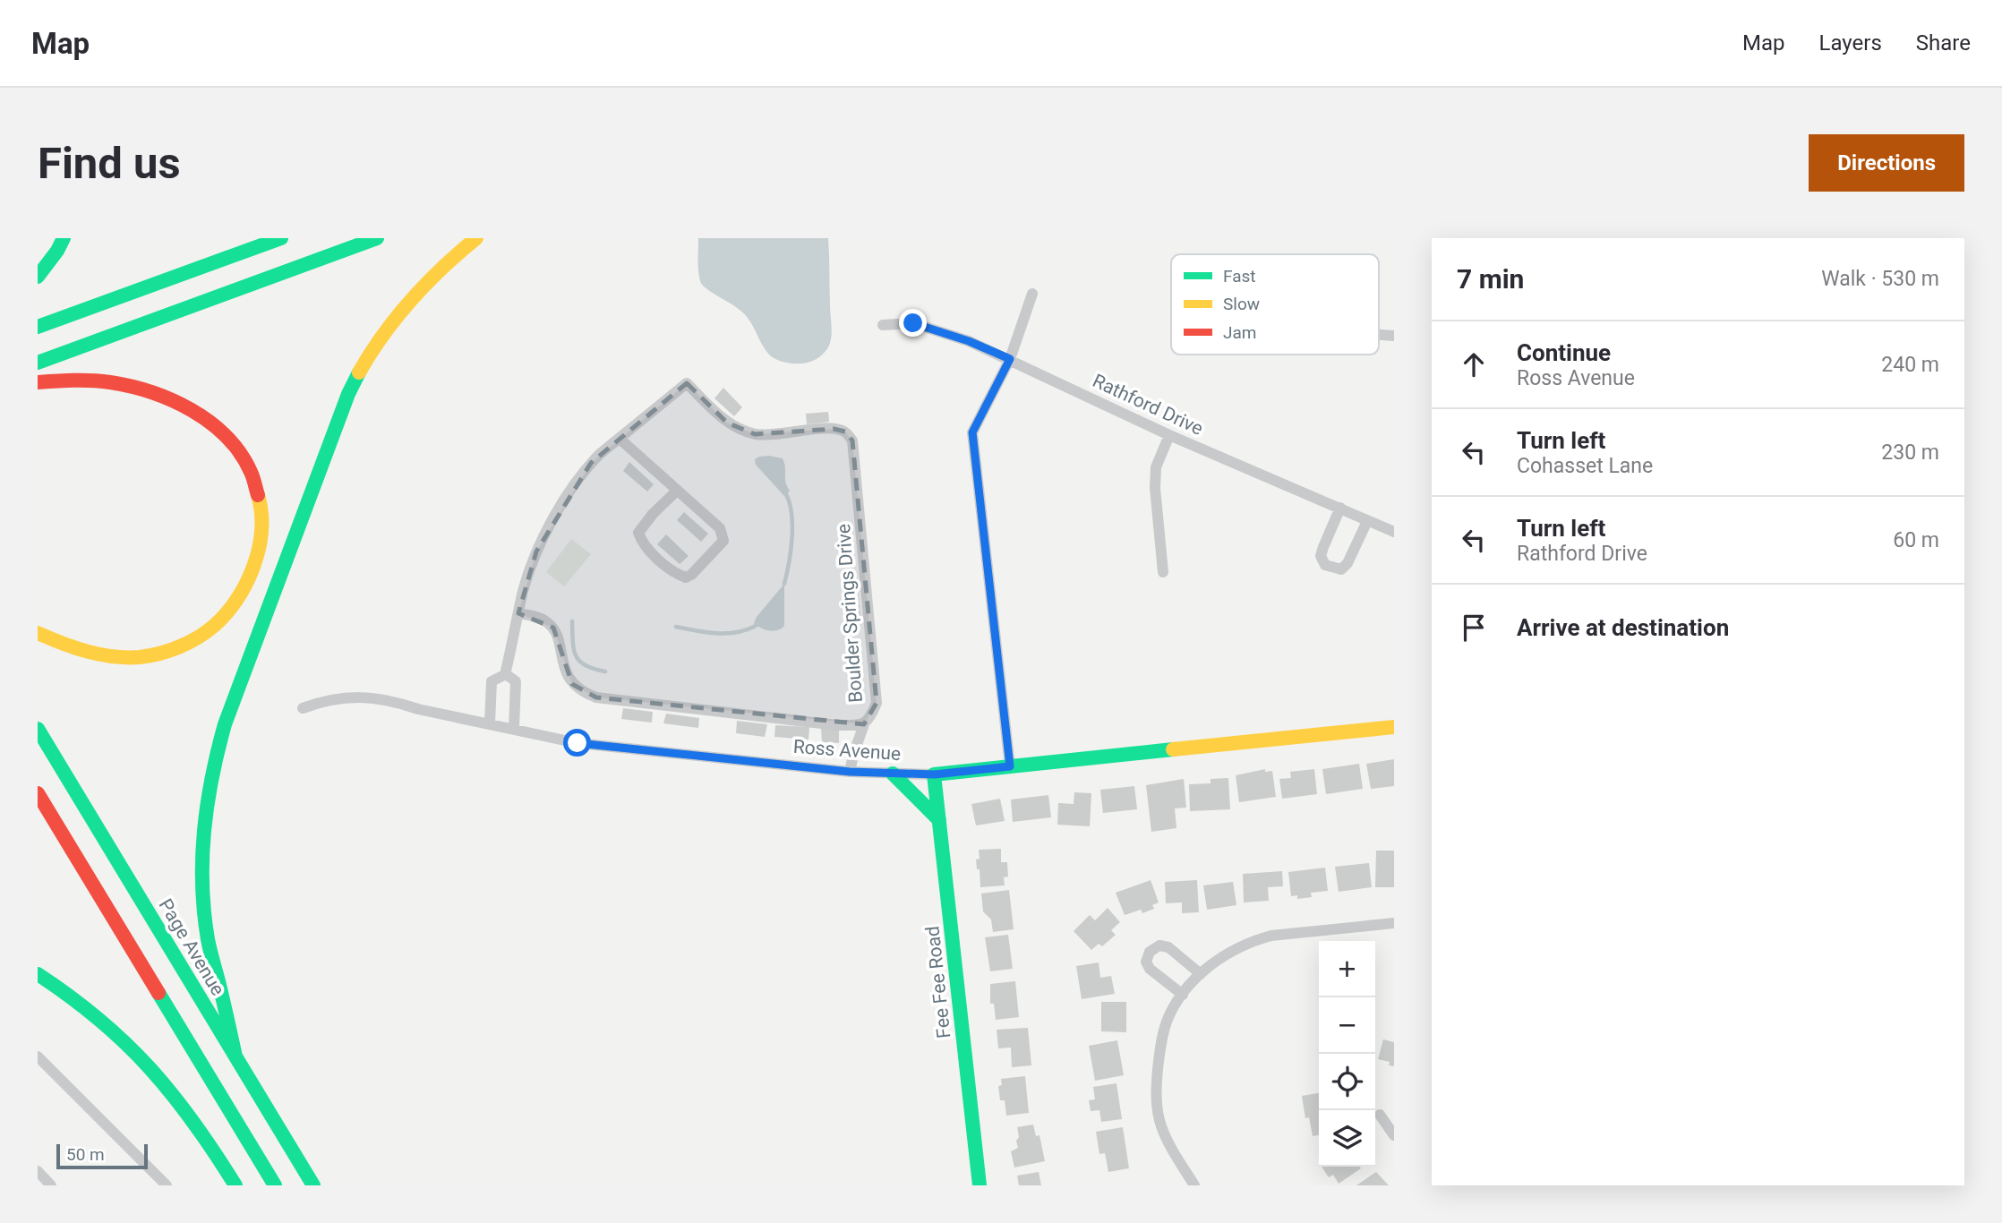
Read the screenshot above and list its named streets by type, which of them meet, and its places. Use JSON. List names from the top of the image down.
{
  "streets": {
    "main road": ["Ross Avenue", "Page Avenue", "Fee Fee Road"],
    "street": ["Rathford Drive", "Boulder Springs Drive"]
  },
  "crossings": [
    ["Ross Avenue", "Fee Fee Road"]
  ],
  "legend": ["Fast", "Slow", "Jam"],
  "scale_bar": "50 m",
  "page": {
    "header": "Map",
    "nav": ["Map", "Layers", "Share"],
    "buttons": "Directions",
    "title": "Find us",
    "heading": ["7 min", "Walk · 530 m"],
    "list": [
      ["Continue", "Ross Avenue", "240 m"],
      ["Turn left", "Cohasset Lane", "230 m"],
      ["Turn left", "Rathford Drive", "60 m"],
      "Arrive at destination"
    ],
    "map_buttons": ["+", "−"],
    "scale": "50 m"
  }
}
